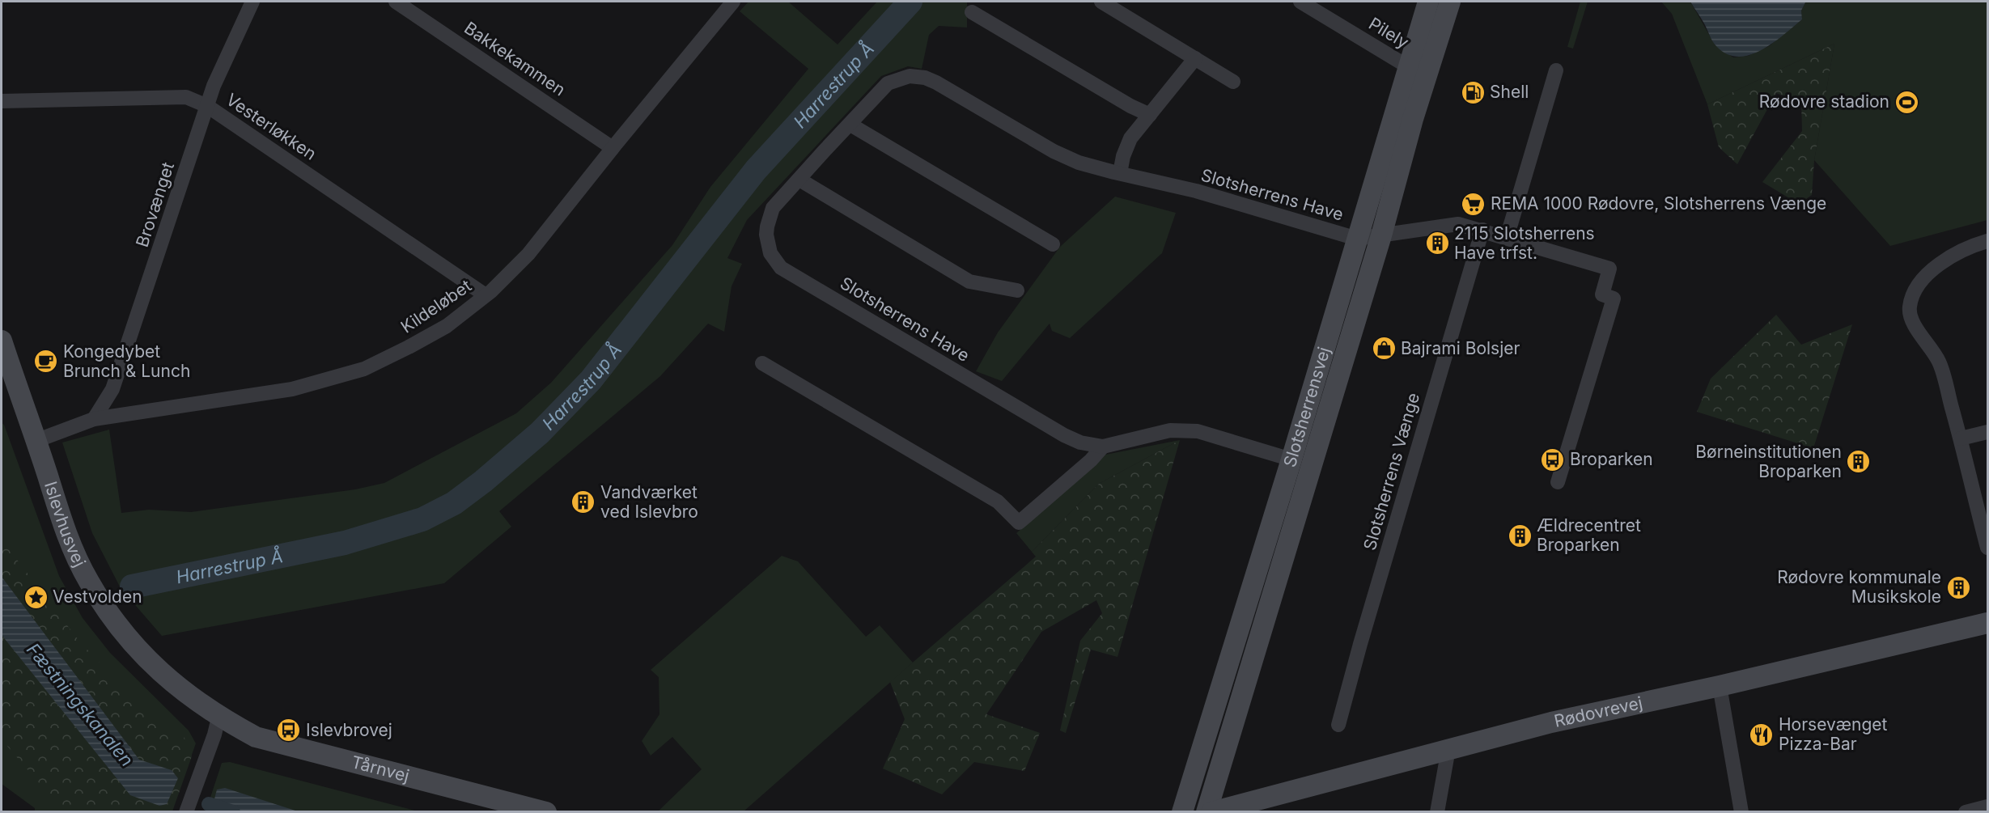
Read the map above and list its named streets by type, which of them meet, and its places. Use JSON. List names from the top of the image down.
{
  "streets": {
    "street": [
      "Pilely",
      "Bakkekammen",
      "Vesterløkken",
      "Slotsherrens Have",
      "Brovænget",
      "Kildeløbet",
      "Slotsherrensvej",
      "Slotsherrens Vænge",
      "Islevhusvej",
      "Rødovrevej",
      "Tårnvej"
    ]
  },
  "crossings": [
    ["Pilely", "Slotsherrensvej"],
    ["Bakkekammen", "Kildeløbet"],
    ["Vesterløkken", "Brovænget"],
    ["Vesterløkken", "Kildeløbet"],
    ["Slotsherrens Have", "Slotsherrensvej"],
    ["Brovænget", "Kildeløbet"],
    ["Kildeløbet", "Islevhusvej"],
    ["Islevhusvej", "Tårnvej"]
  ],
  "water": ["Harrestrup Å", "Fæstningskanalen"],
  "places": {
    "fuel station": ["Shell"],
    "sports": ["Rødovre stadion"],
    "supermarket": ["REMA 1000 Rødovre, Slotsherrens Vænge"],
    "building": [
      "2115 Slotsherrens Have trfst.",
      "Børneinstitutionen Broparken",
      "Vandværket ved Islevbro",
      "Ældrecentret Broparken",
      "Rødovre kommunale Musikskole"
    ],
    "shop": ["Bajrami Bolsjer"],
    "cafe": ["Kongedybet Brunch & Lunch"],
    "bus stop": ["Broparken", "Islevbrovej"],
    "place": ["Vestvolden"],
    "restaurant": ["Horsevænget Pizza-Bar"]
  }
}
